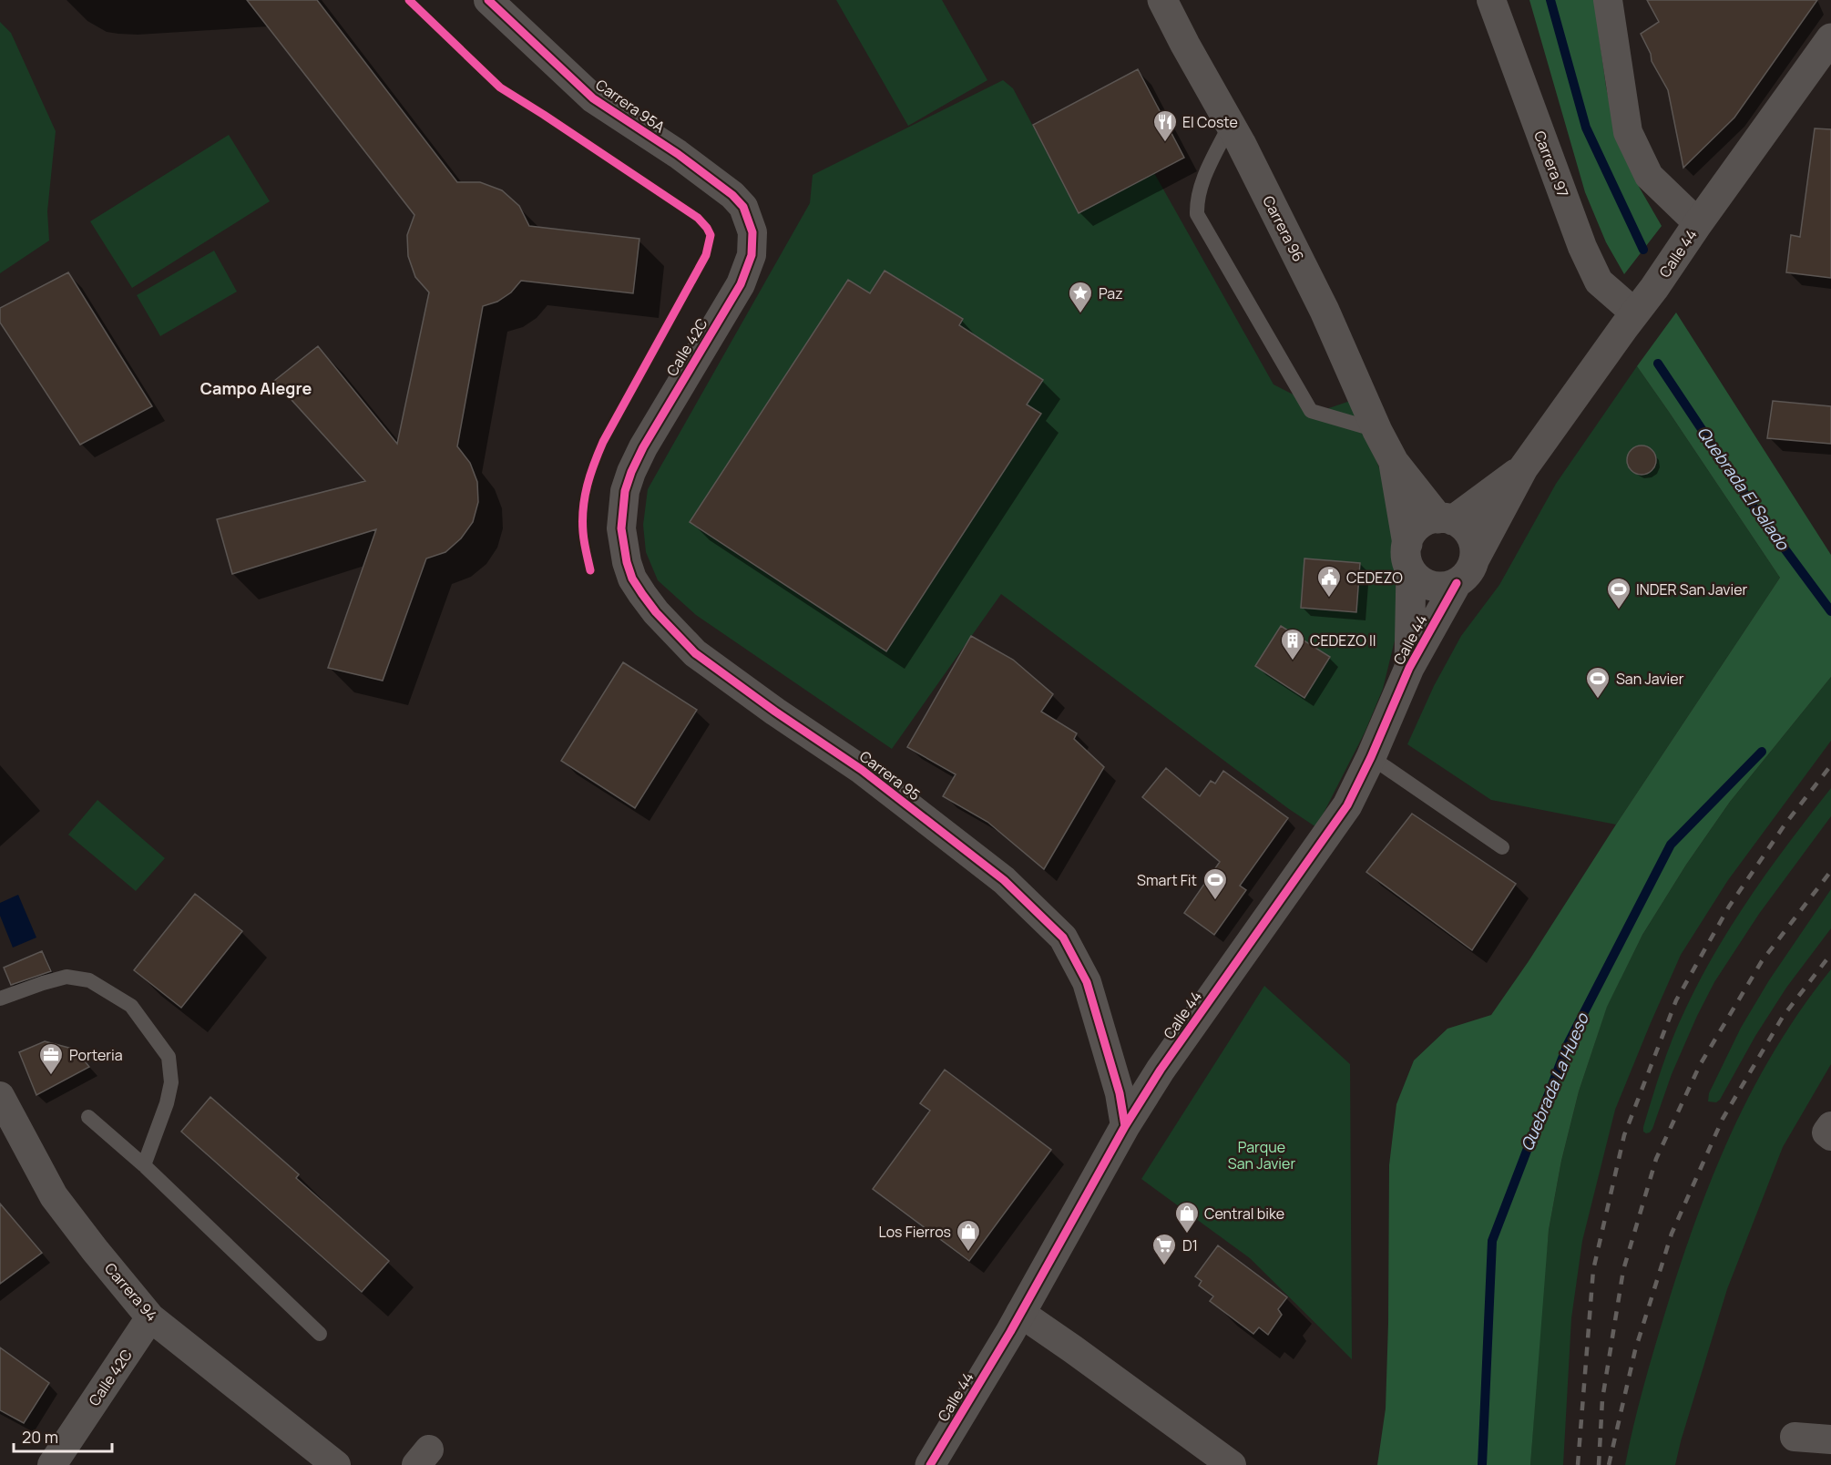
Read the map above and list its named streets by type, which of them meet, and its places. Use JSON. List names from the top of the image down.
{
  "streets": {
    "street": [
      "Carrera 95A",
      "Carrera 97",
      "Carrera 96",
      "Calle 44",
      "Calle 42C",
      "Carrera 95",
      "Carrera 94"
    ]
  },
  "crossings": [
    ["Carrera 95A", "Calle 42C"],
    ["Carrera 97", "Calle 44"],
    ["Carrera 96", "Calle 44"],
    ["Calle 44", "Carrera 95"],
    ["Calle 42C", "Carrera 95"],
    ["Calle 42C", "Carrera 94"]
  ],
  "districts": ["Campo Alegre"],
  "water": ["Quebrada El Salado", "Quebrada La Hueso"],
  "parks": ["Parque San Javier"],
  "places": {
    "restaurant": ["El Coste"],
    "place": ["Paz"],
    "public building": ["CEDEZO"],
    "sports": ["INDER San Javier", "San Javier", "Smart Fit"],
    "building": ["CEDEZO II"],
    "office": ["Porteria"],
    "shop": ["Central bike", "Los Fierros"],
    "supermarket": ["D1"]
  },
  "scale_bar": "20 m"
}
